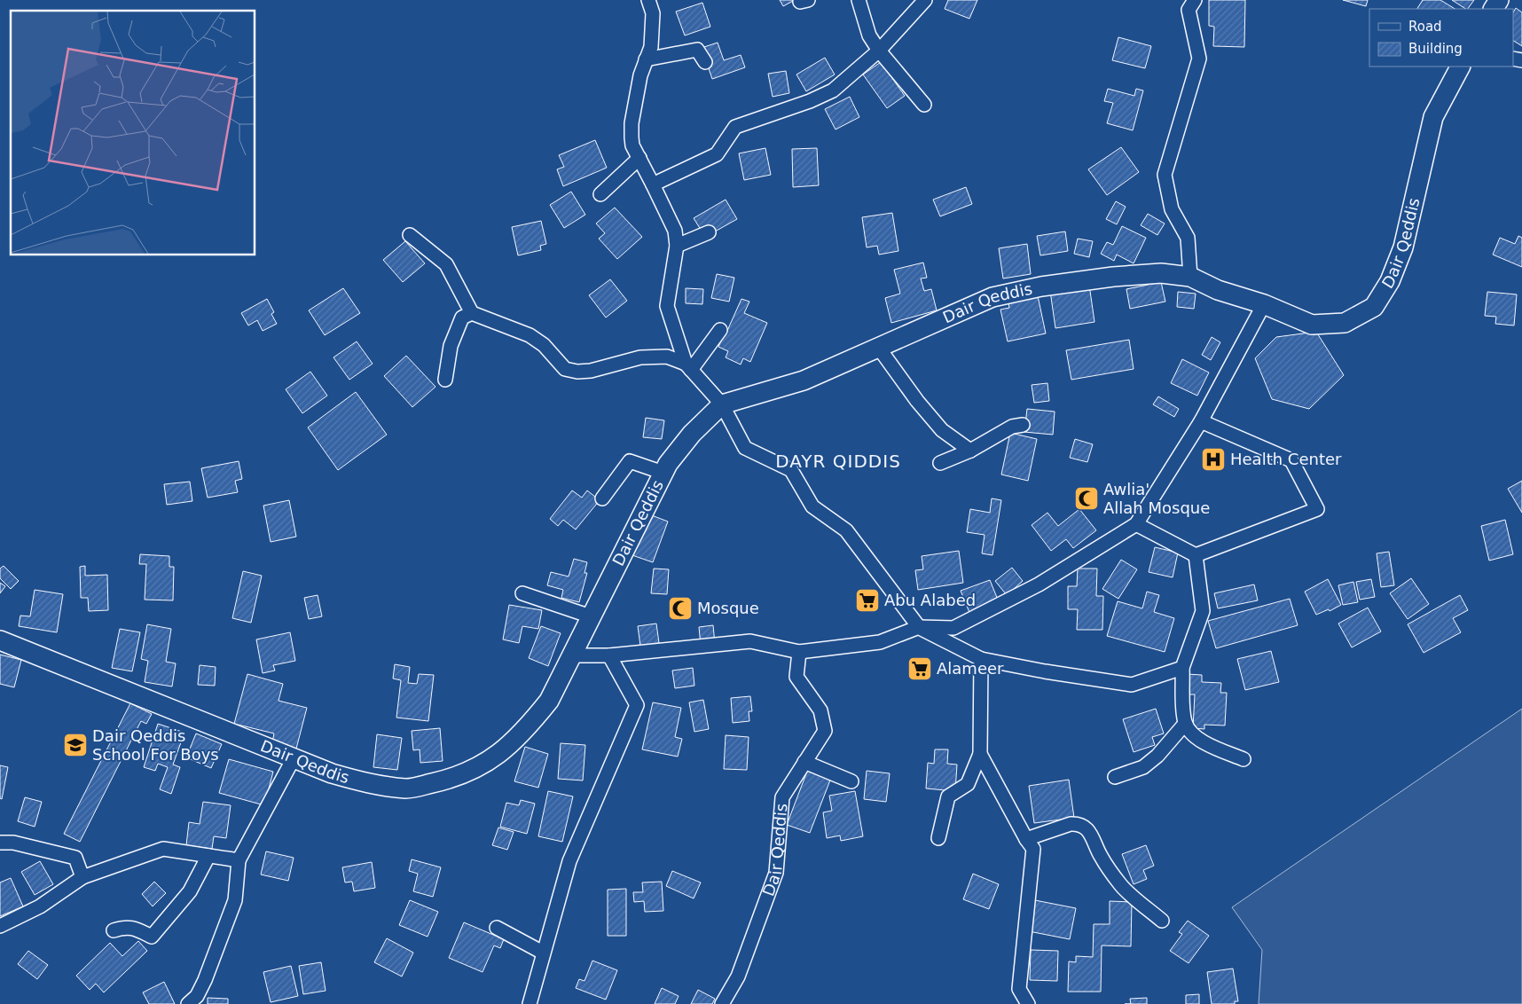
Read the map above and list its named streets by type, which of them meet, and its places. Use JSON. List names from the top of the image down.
{
  "streets": {
    "main road": ["Dair Qeddis"]
  },
  "districts": ["DAYR QIDDIS"],
  "places": {
    "hospital": ["Health Center"],
    "mosque": ["Awlia' Allah Mosque", "Mosque"],
    "supermarket": ["Abu Alabed", "Alameer"],
    "school or university": ["Dair Qeddis School For Boys"]
  },
  "legend": ["Road", "Building"]
}
